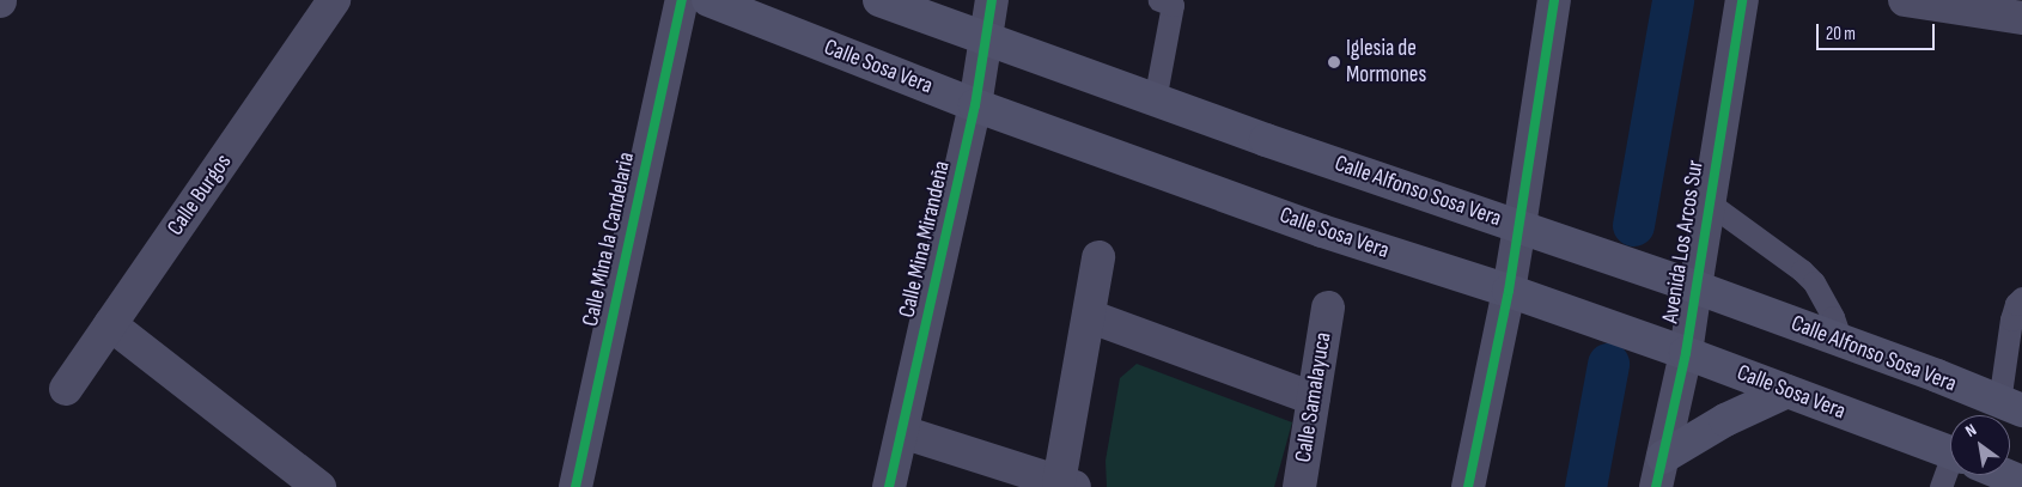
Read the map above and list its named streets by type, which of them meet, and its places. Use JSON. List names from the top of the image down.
{
  "streets": {
    "main road": ["Calle Sosa Vera", "Calle Alfonso Sosa Vera"],
    "street": [
      "Calle Burgos",
      "Calle Mina la Candelaria",
      "Calle Mina Mirandeña",
      "Avenida Los Arcos Sur",
      "Calle Samalayuca"
    ]
  },
  "crossings": [
    ["Calle Sosa Vera", "Calle Mina Mirandeña"],
    ["Calle Sosa Vera", "Avenida Los Arcos Sur"],
    ["Calle Alfonso Sosa Vera", "Calle Mina Mirandeña"],
    ["Calle Alfonso Sosa Vera", "Avenida Los Arcos Sur"]
  ],
  "places": ["Iglesia de Mormones"],
  "scale_bar": "20 m",
  "north": "top left"
}
